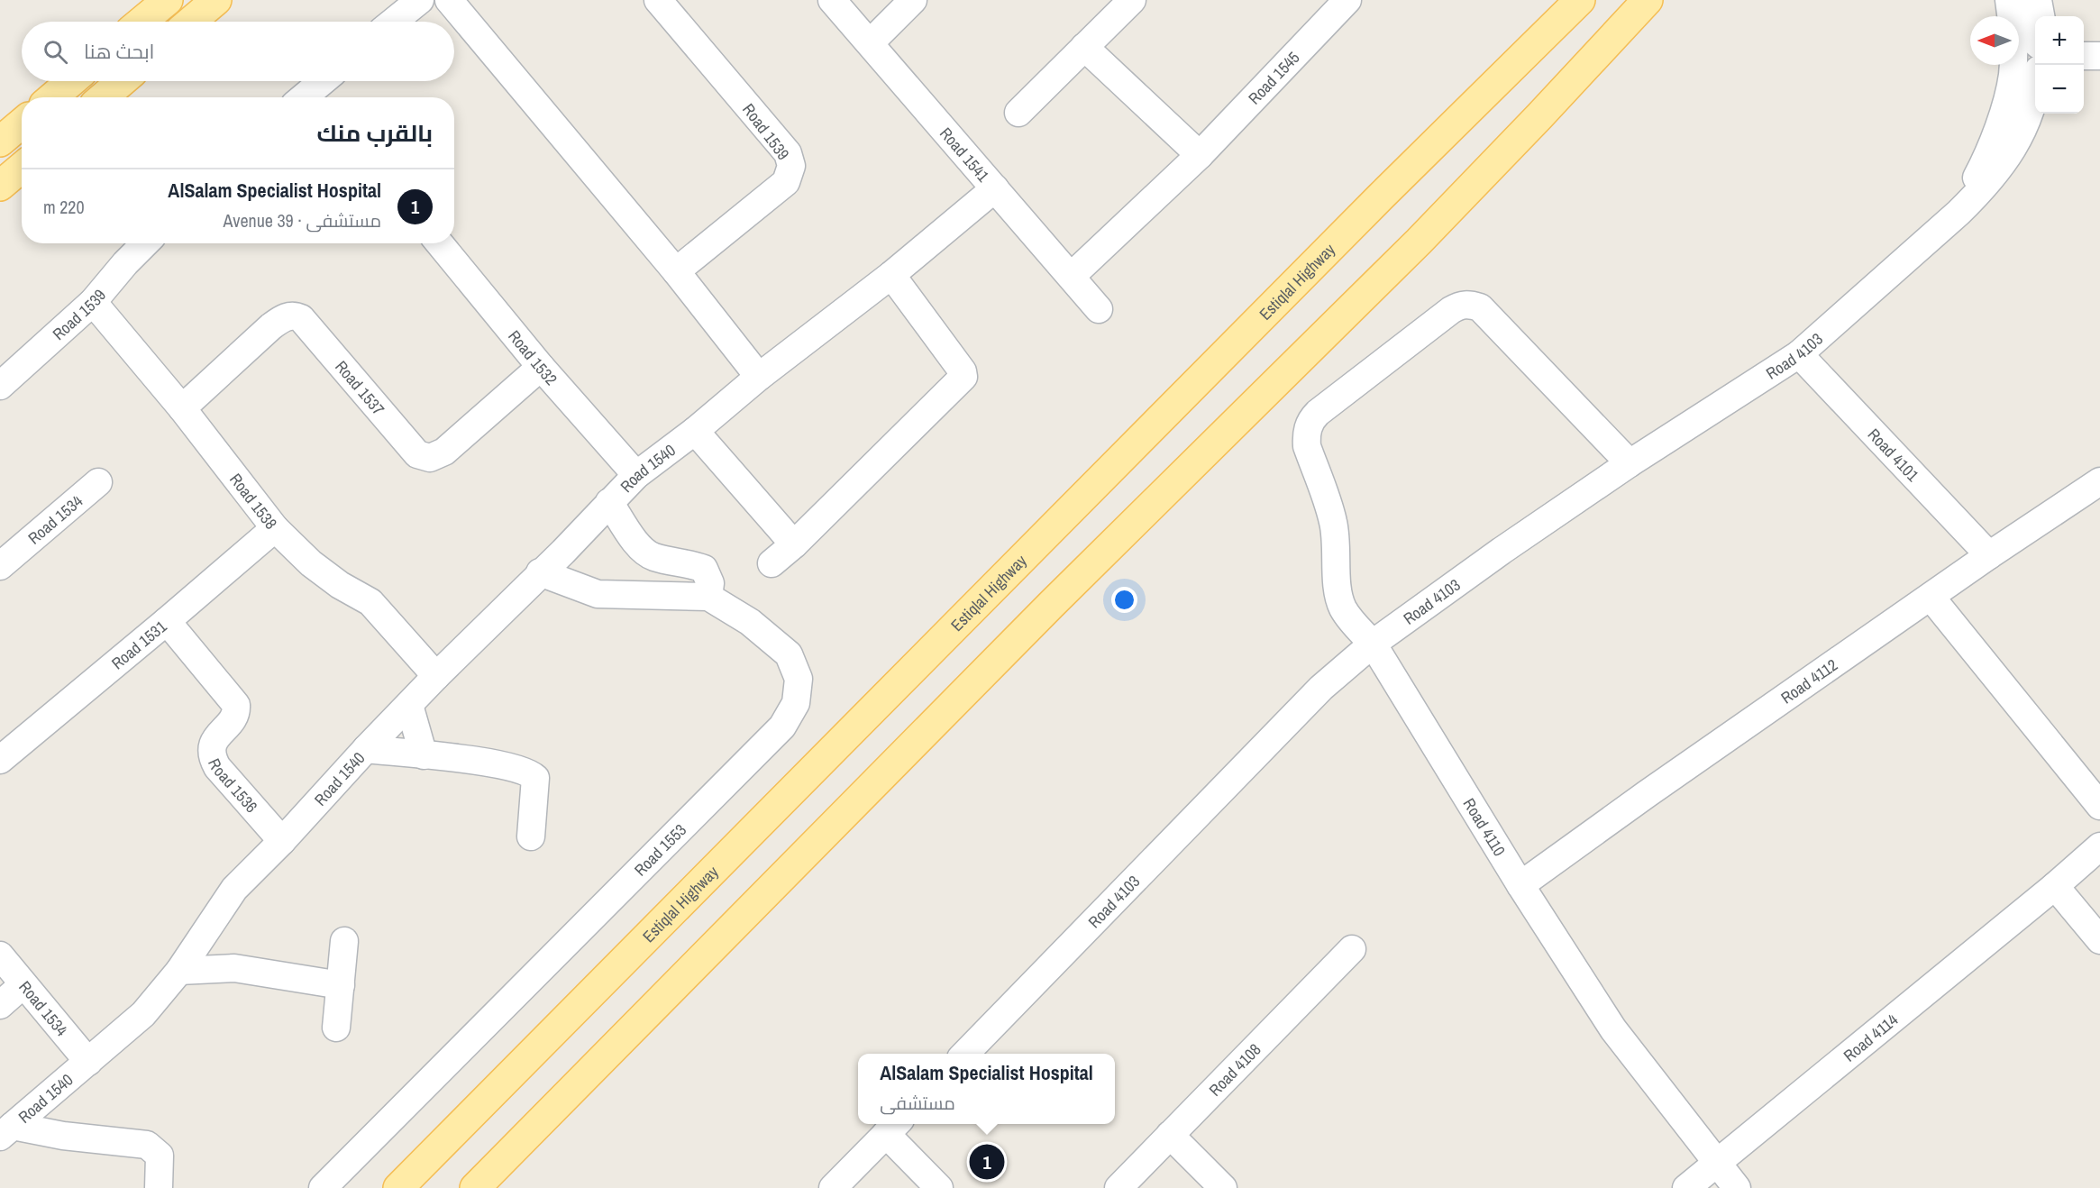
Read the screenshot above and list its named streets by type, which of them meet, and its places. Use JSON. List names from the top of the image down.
{
  "streets": {
    "main road": ["Estiqlal Highway"],
    "street": [
      "Road 1545",
      "Road 1539",
      "Road 1541",
      "Road 4103",
      "Road 1532",
      "Road 1537",
      "Road 4101",
      "Road 1540",
      "Road 1538",
      "Road 1534",
      "Road 1531",
      "Road 4112",
      "Road 1536",
      "Road 4110",
      "Road 1553",
      "Road 4114",
      "Road 4108"
    ]
  },
  "crossings": [
    ["Road 1545", "Road 1541"],
    ["Road 1539", "Road 1538"],
    ["Road 1541", "Road 1540"],
    ["Road 4103", "Road 4101"],
    ["Road 4103", "Road 4110"],
    ["Road 1532", "Road 1537"],
    ["Road 1532", "Road 1540"],
    ["Road 1537", "Road 1538"],
    ["Road 4101", "Road 4112"],
    ["Road 1540", "Road 1538"],
    ["Road 1540", "Road 1534"],
    ["Road 1540", "Road 1536"],
    ["Road 1540", "Road 1553"],
    ["Road 1538", "Road 1531"],
    ["Road 1531", "Road 1536"],
    ["Road 4112", "Road 4110"],
    ["Road 4110", "Road 4114"]
  ],
  "north": "left",
  "page": {
    "map_buttons": ["+", "−"],
    "search": "ابحث هنا",
    "heading": "بالقرب منك",
    "list": [
      {
        "mark": "1",
        "name": "AlSalam Specialist Hospital",
        "note": "مستشفى · Avenue 39",
        "value": "220 m"
      }
    ],
    "popup": ["AlSalam Specialist Hospital", "مستشفى"],
    "pins": "1"
  }
}
